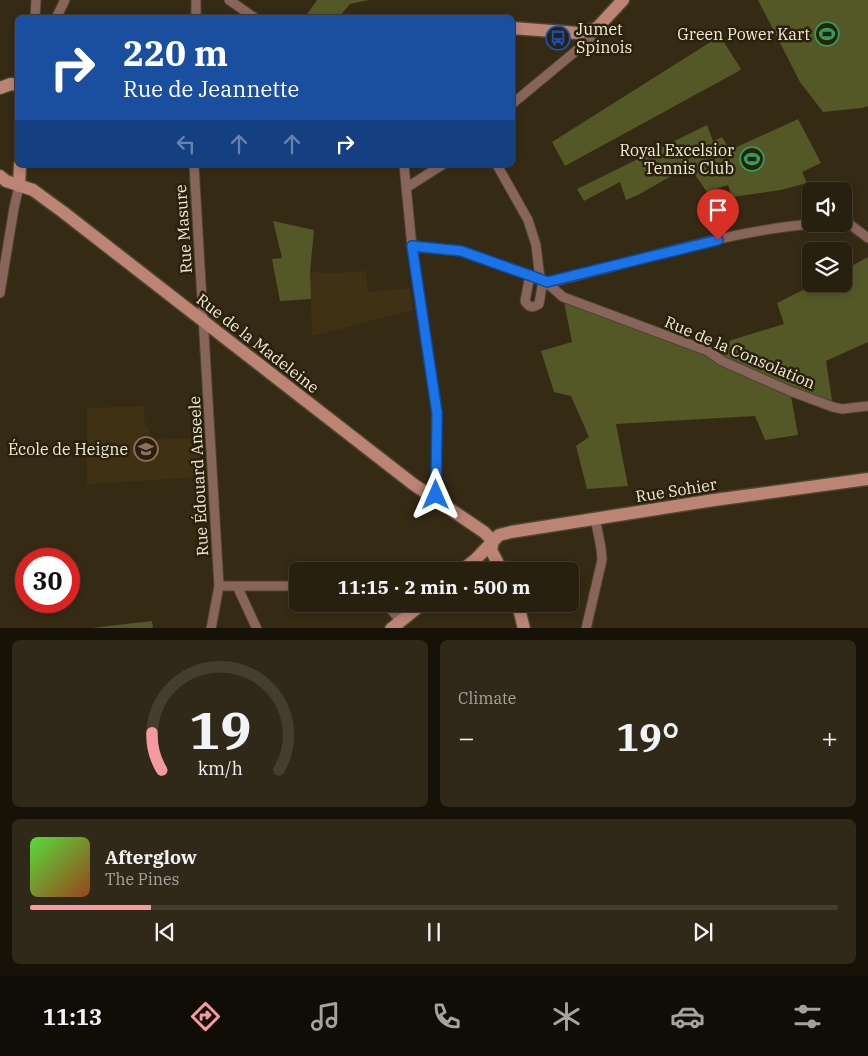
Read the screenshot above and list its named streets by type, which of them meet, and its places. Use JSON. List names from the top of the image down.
{
  "streets": {
    "street": [
      "Rue Masure",
      "Rue de la Madeleine",
      "Rue de la Consolation",
      "Rue Édouard Anseele",
      "Rue Sohier"
    ]
  },
  "crossings": [
    ["Rue Masure", "Rue de la Madeleine"],
    ["Rue Masure", "Rue Édouard Anseele"],
    ["Rue de la Madeleine", "Rue Édouard Anseele"],
    ["Rue de la Madeleine", "Rue Sohier"]
  ],
  "places": {
    "sports": ["Green Power Kart", "Royal Excelsior Tennis Club"],
    "bus stop": ["Jumet Spinois"],
    "school or university": ["École de Heigne"]
  },
  "page": {
    "turn": ["220 m", "Rue de Jeannette"],
    "limit": "30",
    "trip": "11:15 · 2 min · 500 m",
    "tile": "Climate",
    "heat": ["−", "19°", "+"],
    "song": ["Afterglow", "The Pines"],
    "tabs": "11:13",
    "gauge": ["19", "km/h"]
  }
}
